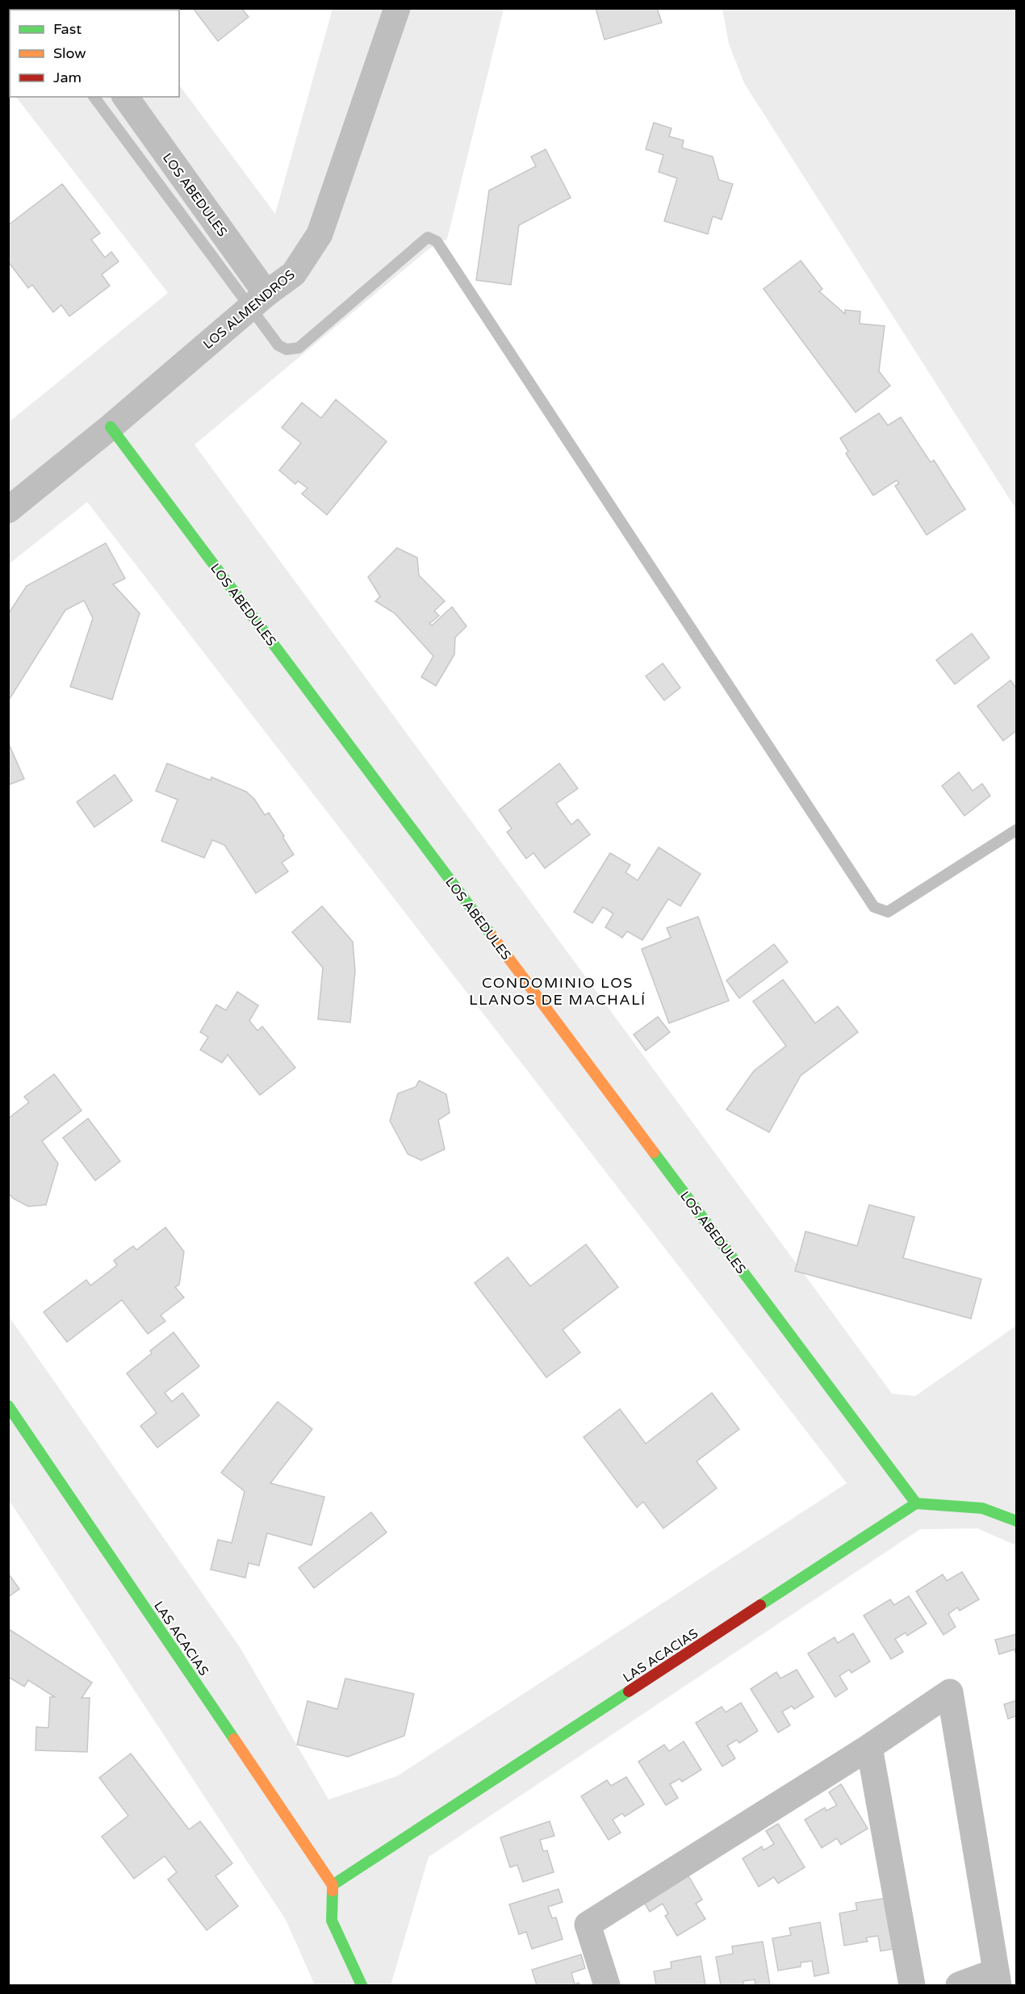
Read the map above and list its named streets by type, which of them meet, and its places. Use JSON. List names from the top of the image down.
{
  "streets": {
    "street": ["LOS ABEDULES", "LOS ALMENDROS", "LAS ACACIAS"]
  },
  "crossings": [
    ["LOS ABEDULES", "LOS ALMENDROS"],
    ["LOS ABEDULES", "LAS ACACIAS"]
  ],
  "districts": ["CONDOMINIO LOS LLANOS DE MACHALÍ"],
  "legend": ["Fast", "Slow", "Jam"]
}
